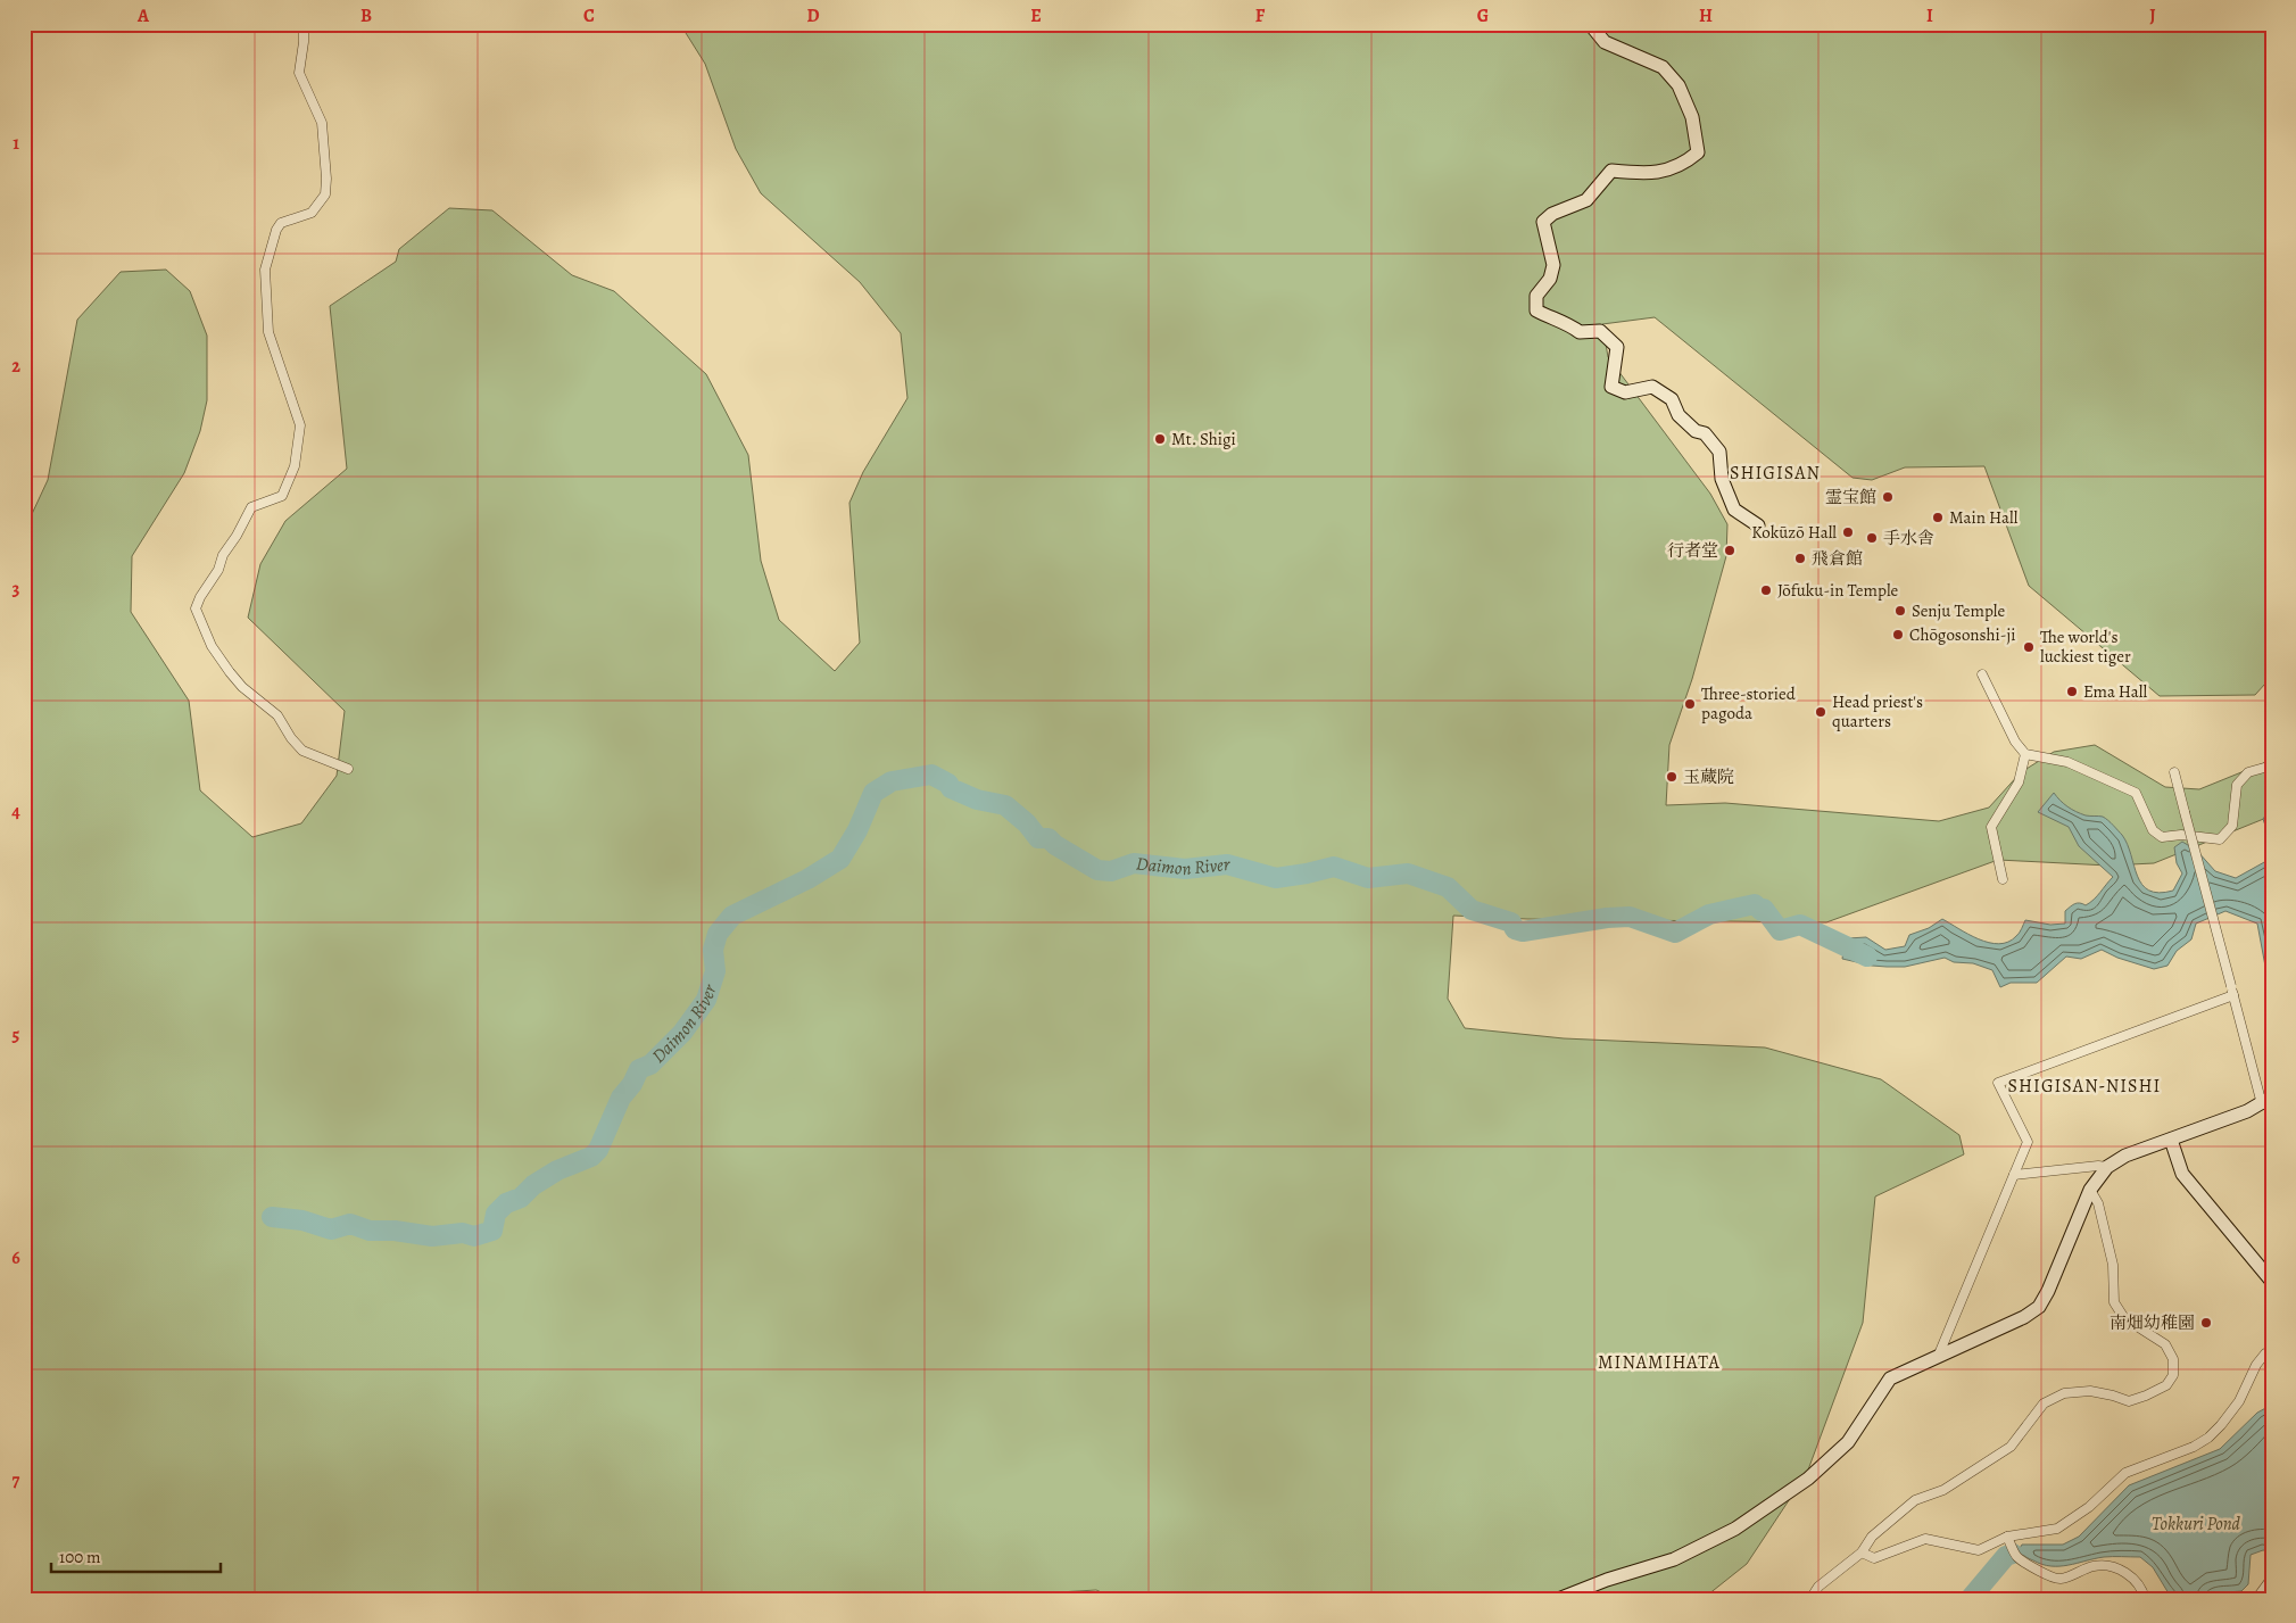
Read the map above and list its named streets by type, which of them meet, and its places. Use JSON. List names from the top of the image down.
{
  "districts": ["SHIGISAN", "SHIGISAN-NISHI", "MINAMIHATA"],
  "water": ["Daimon River", "Tokkuri Pond"],
  "places": [
    "Mt. Shigi",
    "霊宝館",
    "Main Hall",
    "Kokūzō Hall",
    "手水舎",
    "行者堂",
    "飛倉館",
    "Jōfuku-in Temple",
    "Senju Temple",
    "Chōgosonshi-ji",
    "The world's luckiest tiger",
    "Ema Hall",
    "Three-storied pagoda",
    "Head priest's quarters",
    "玉蔵院",
    "南畑幼稚園"
  ],
  "scale_bar": "100 m",
  "grid": {
    "columns": [
      "A",
      "B",
      "C",
      "D",
      "E",
      "F",
      "G",
      "H",
      "I",
      "J"
    ],
    "rows": [
      "1",
      "2",
      "3",
      "4",
      "5",
      "6",
      "7"
    ]
  }
}
